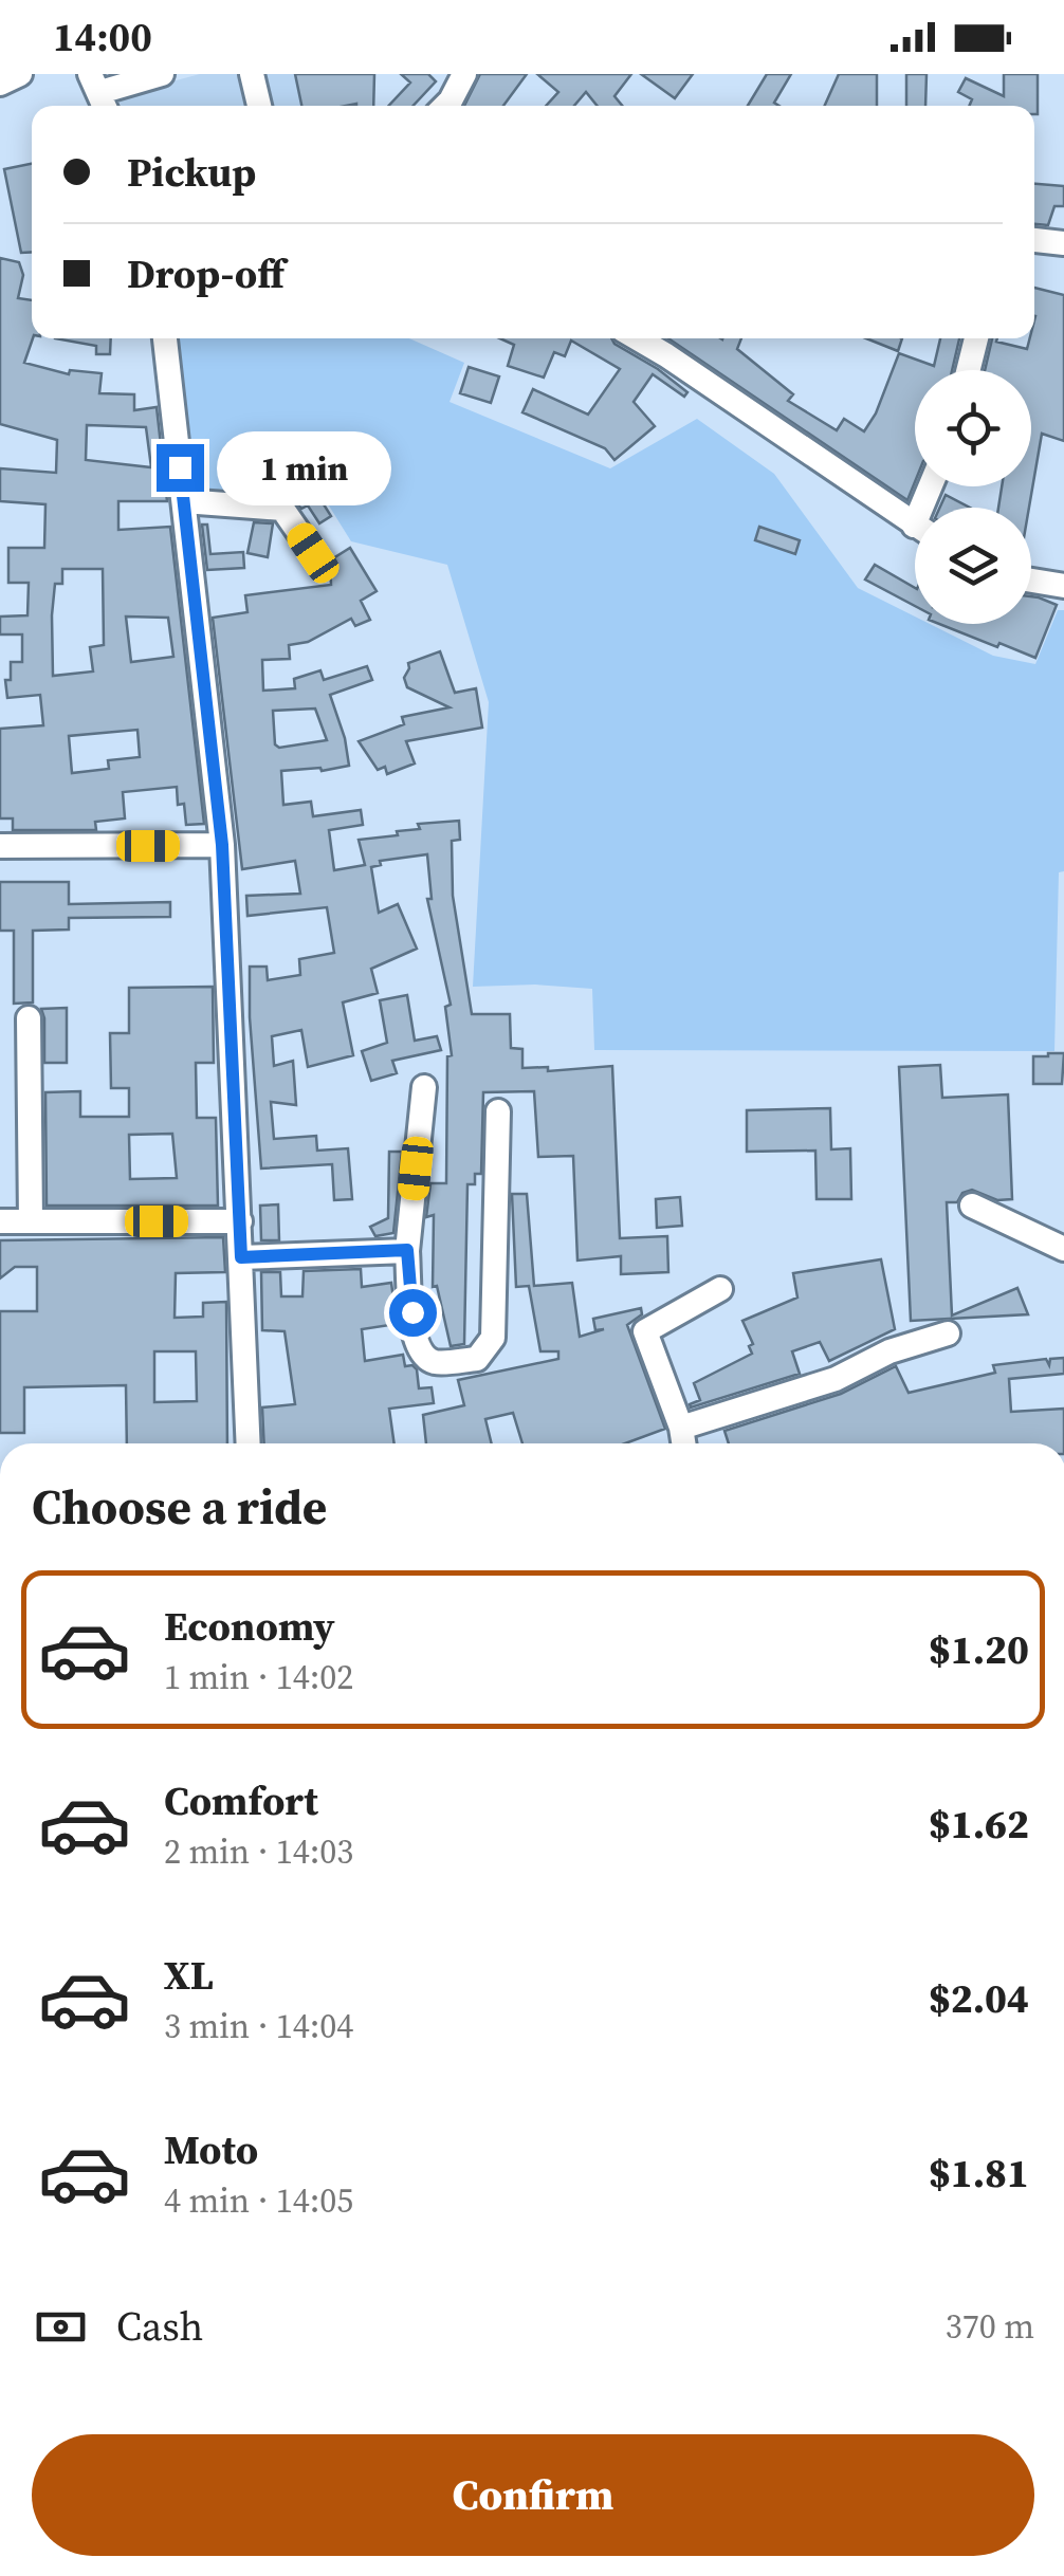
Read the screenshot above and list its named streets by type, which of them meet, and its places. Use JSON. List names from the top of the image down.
{
  "page": {
    "status": "14:00",
    "banner": ["Pickup", "Drop-off"],
    "bubble": "1 min",
    "heading": "Choose a ride",
    "list": [
      {
        "name": "Economy",
        "note": "1 min · 14:02",
        "value": "$1.20"
      },
      {
        "name": "Comfort",
        "note": "2 min · 14:03",
        "value": "$1.62"
      },
      {
        "name": "XL",
        "note": "3 min · 14:04",
        "value": "$2.04"
      },
      {
        "name": "Moto",
        "note": "4 min · 14:05",
        "value": "$1.81"
      }
    ],
    "pay": ["Cash", "370 m"],
    "buttons": "Confirm"
  }
}
